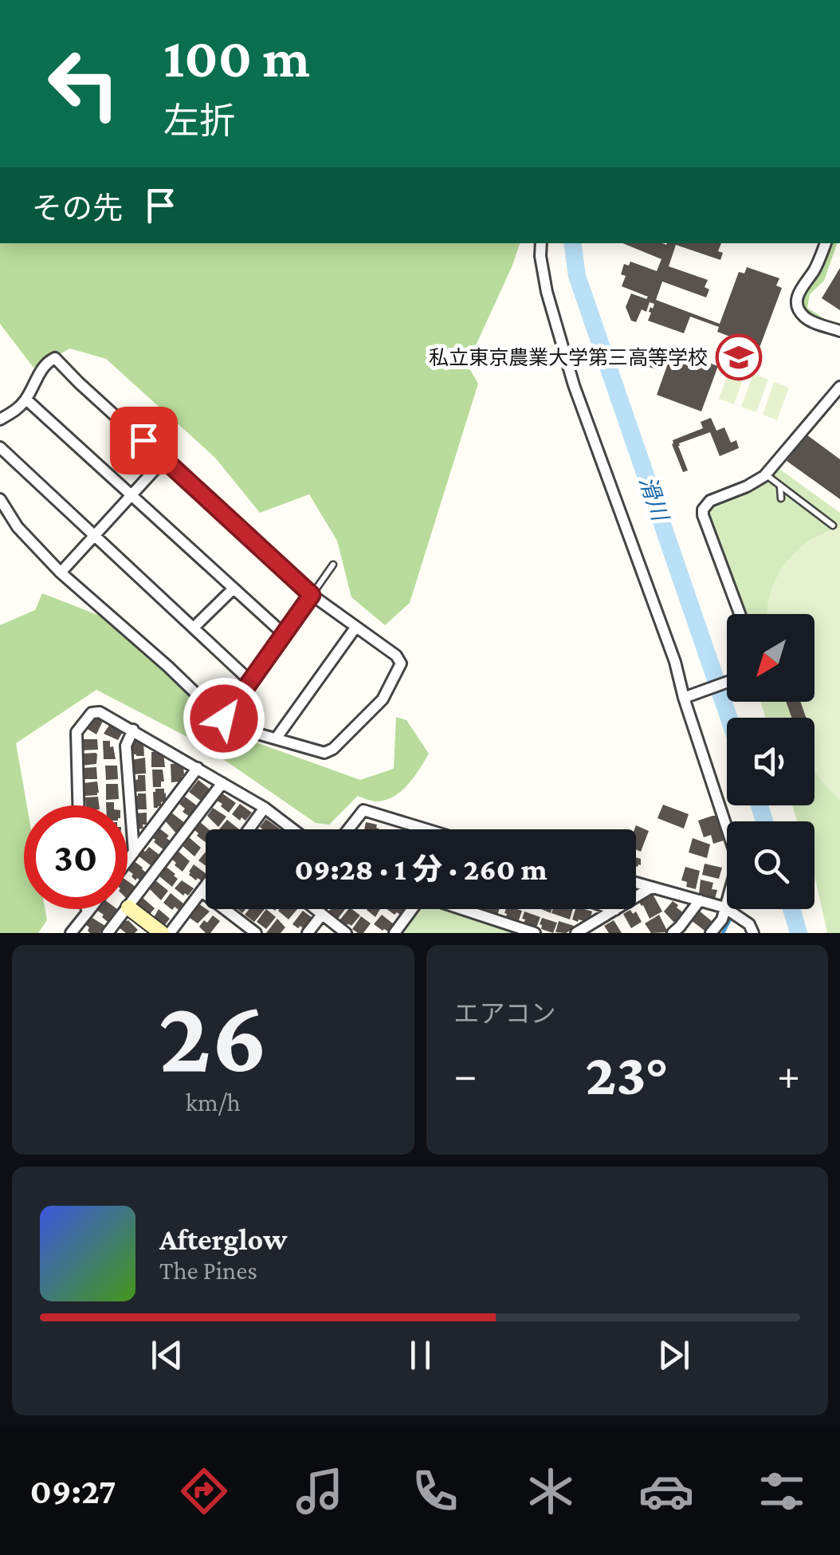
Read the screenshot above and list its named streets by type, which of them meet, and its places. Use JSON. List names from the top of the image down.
{
  "water": ["滑川"],
  "places": {
    "school or university": ["私立東京農業大学第三高等学校"]
  },
  "north": "bottom left",
  "page": {
    "turn": ["100 m", "左折"],
    "then": "その先",
    "limit": "30",
    "trip": "09:28 · 1 分 · 260 m",
    "tile": [
      ["26", "km/h"],
      "エアコン"
    ],
    "heat": ["−", "23°", "+"],
    "song": ["Afterglow", "The Pines"],
    "tabs": "09:27"
  }
}
